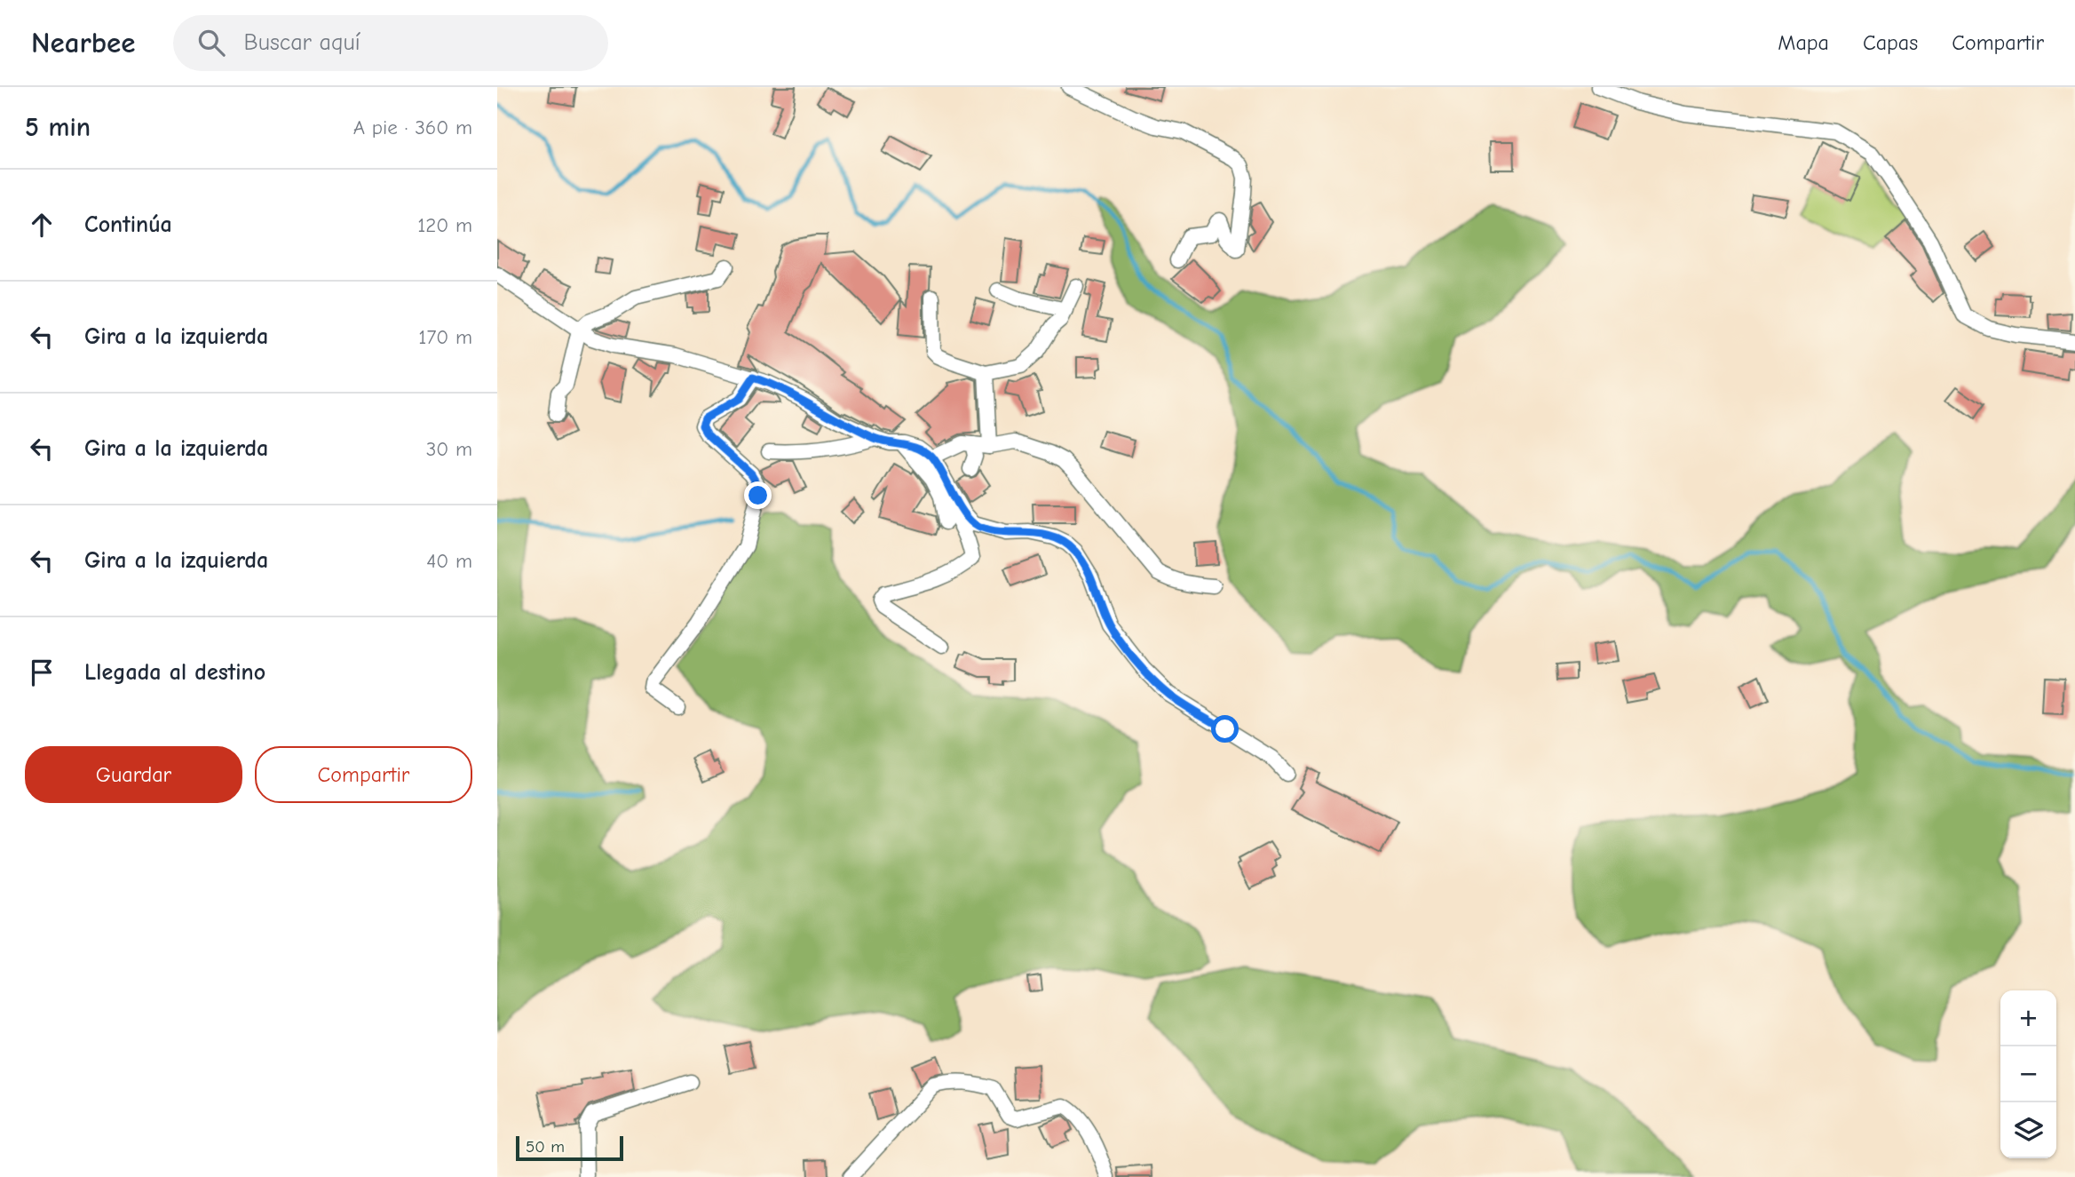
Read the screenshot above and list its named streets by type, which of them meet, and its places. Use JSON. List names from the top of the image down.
{
  "scale_bar": "50 m",
  "page": {
    "header": "Nearbee",
    "search": "Buscar aquí",
    "nav": ["Mapa", "Capas", "Compartir"],
    "heading": ["5 min", "A pie · 360 m"],
    "list": [
      ["Continúa", "120 m"],
      ["Gira a la izquierda", "170 m"],
      ["Gira a la izquierda", "30 m"],
      ["Gira a la izquierda", "40 m"],
      "Llegada al destino"
    ],
    "buttons": ["Guardar", "Compartir"],
    "map_buttons": ["+", "−"],
    "scale": "50 m"
  }
}
